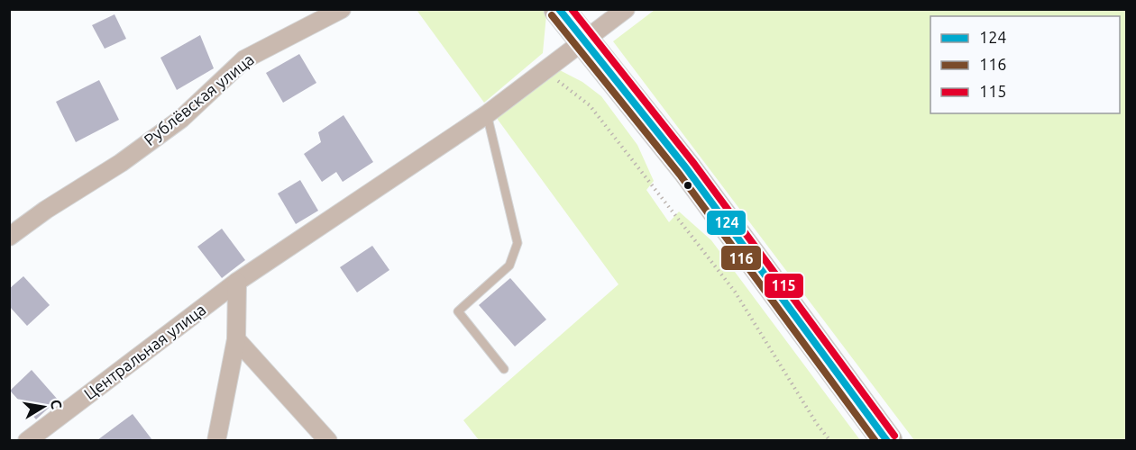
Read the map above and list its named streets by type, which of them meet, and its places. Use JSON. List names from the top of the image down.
{
  "streets": {
    "street": ["Рублёвская улица", "Центральная улица"]
  },
  "lines": ["transit line 124", "transit line 115", "transit line 116"],
  "legend": ["124", "116", "115"],
  "north": "right"
}
